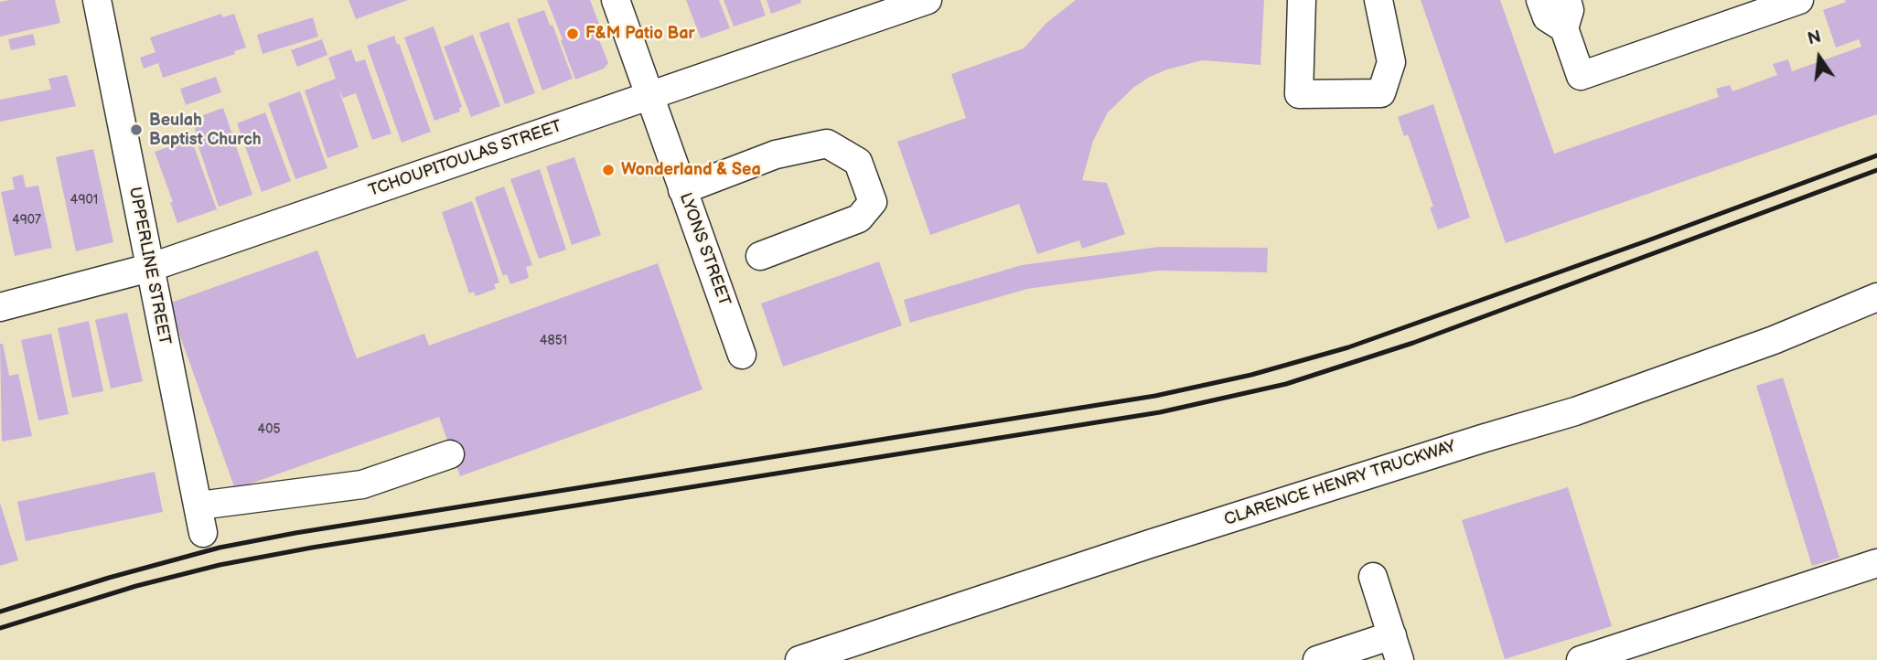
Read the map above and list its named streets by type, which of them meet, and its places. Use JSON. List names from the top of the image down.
{
  "streets": {
    "street": [
      "TCHOUPITOULAS STREET",
      "LYONS STREET",
      "UPPERLINE STREET",
      "CLARENCE HENRY TRUCKWAY"
    ]
  },
  "crossings": [
    ["TCHOUPITOULAS STREET", "LYONS STREET"],
    ["TCHOUPITOULAS STREET", "UPPERLINE STREET"]
  ],
  "places": ["F&M Patio Bar", "Beulah Baptist Church", "Wonderland & Sea"],
  "house_numbers": [
    "4901",
    "4907",
    "4851",
    "405"
  ],
  "north": "top"
}
